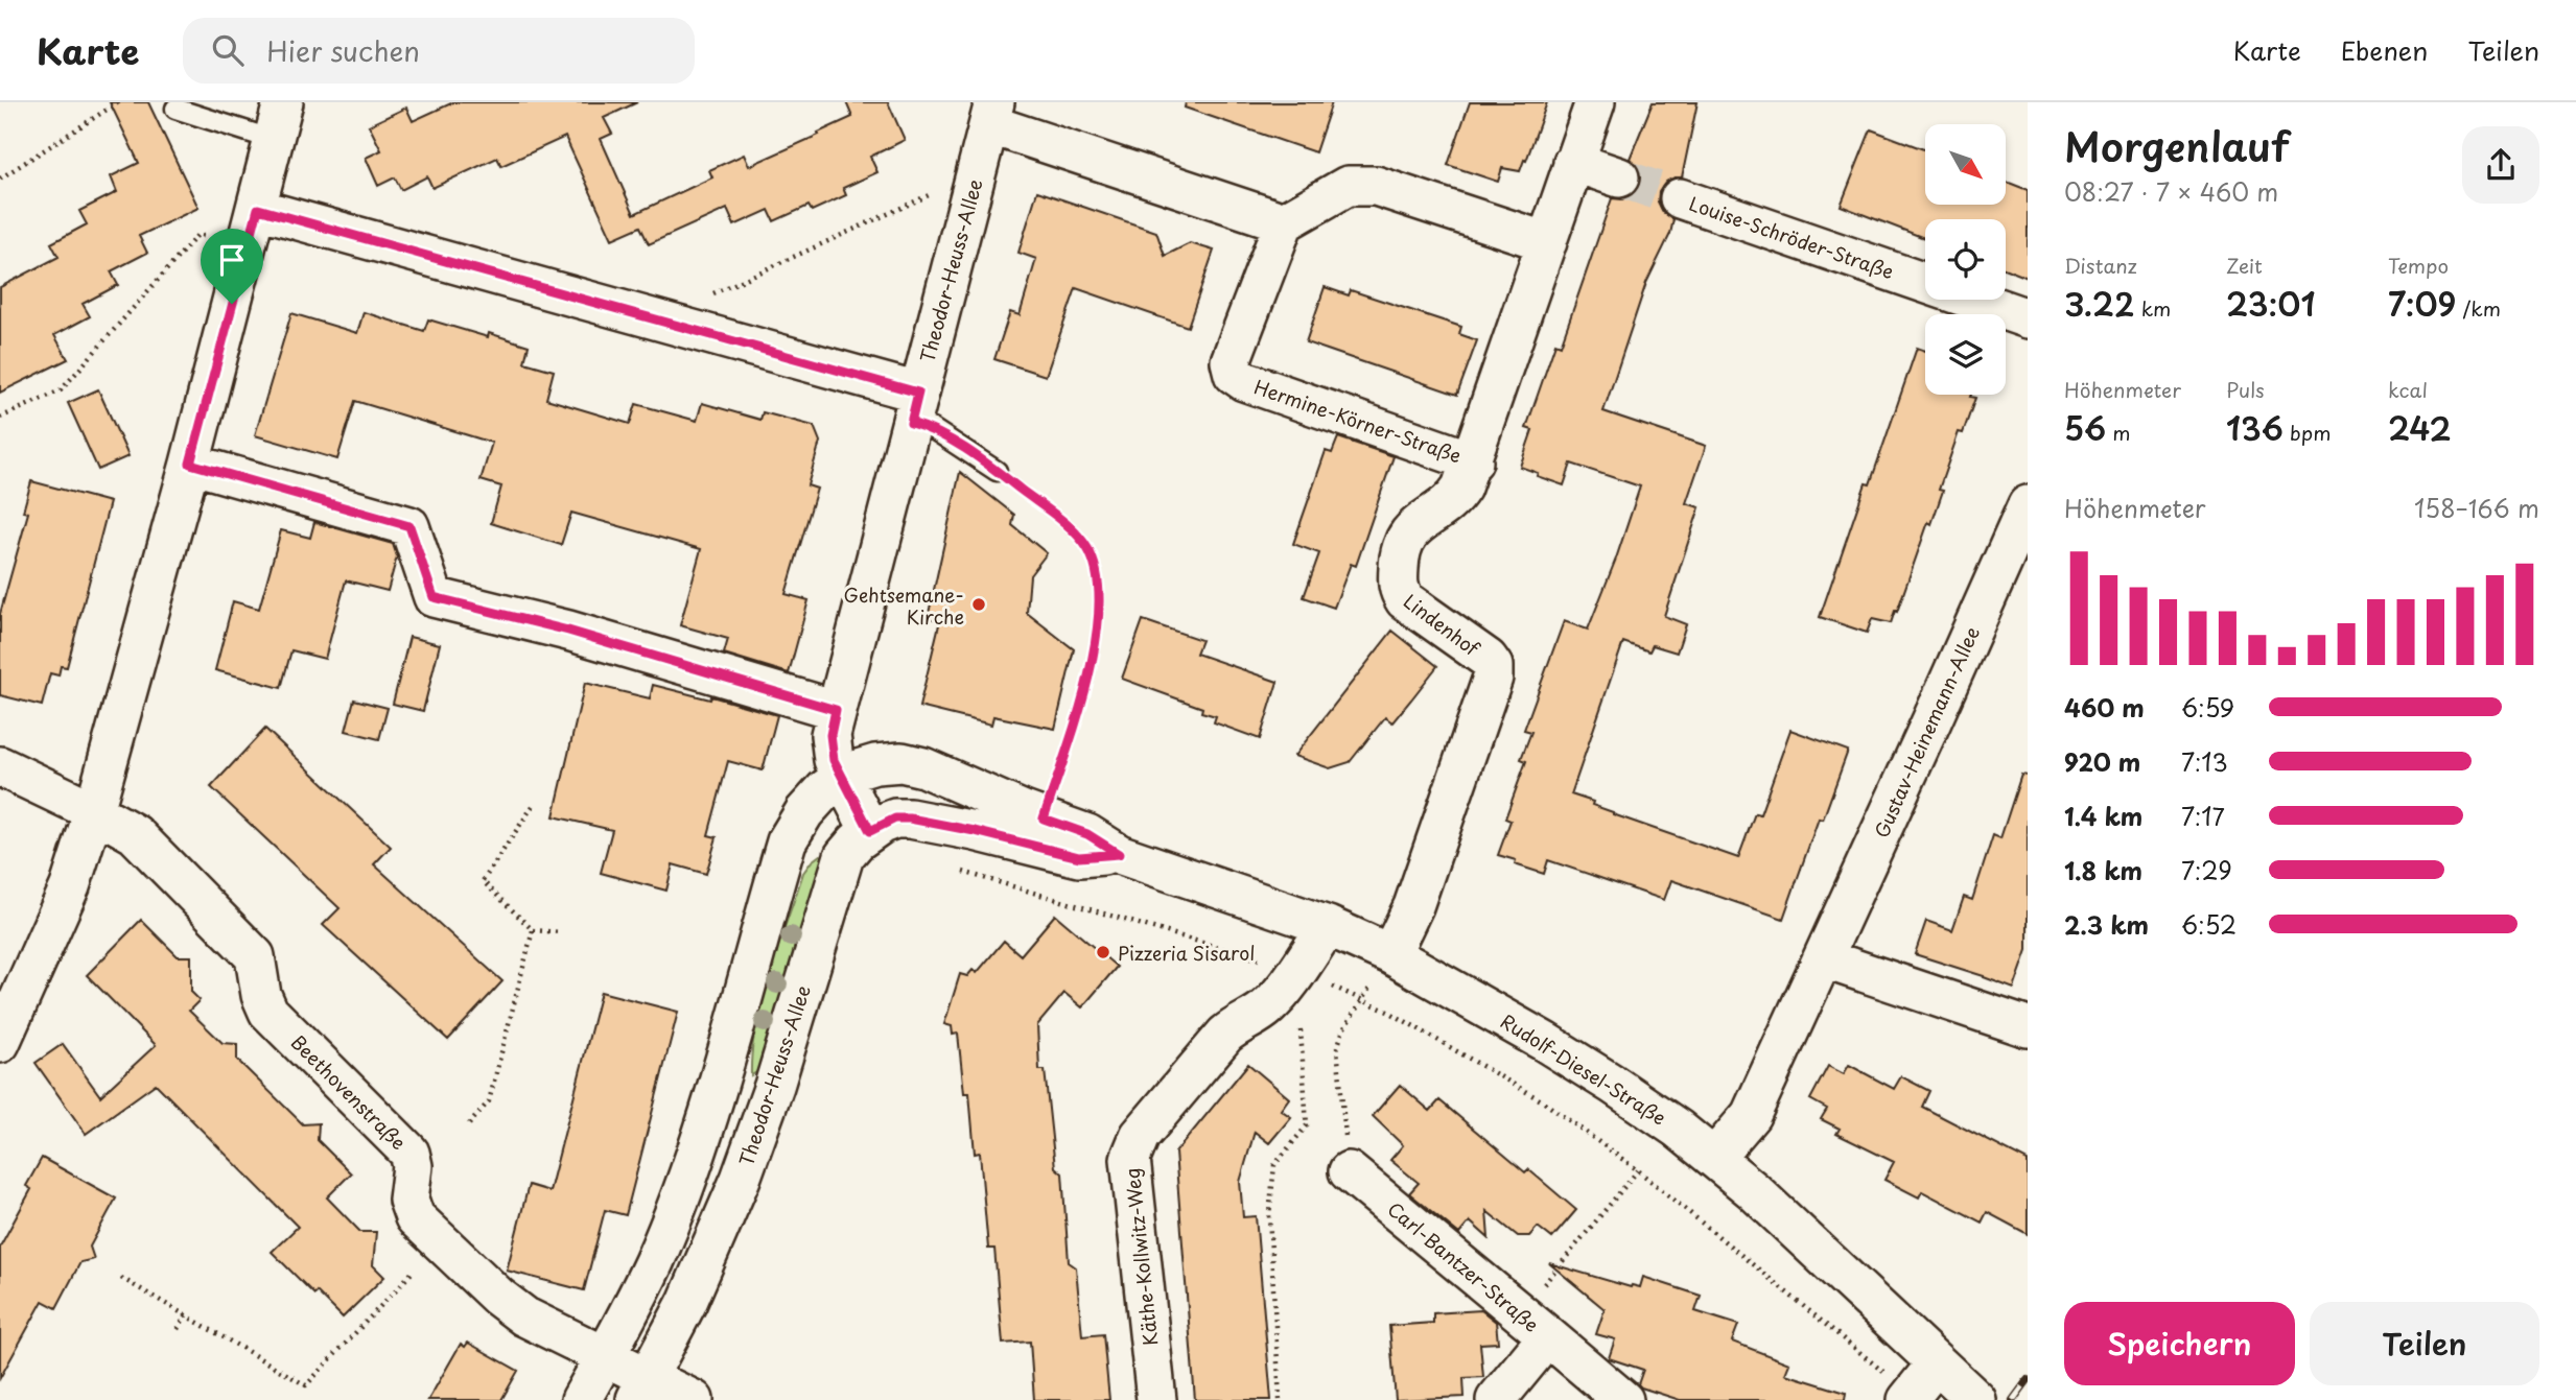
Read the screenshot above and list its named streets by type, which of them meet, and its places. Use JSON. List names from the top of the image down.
{
  "streets": {
    "street": [
      "Louise-Schröder-Straße",
      "Theodor-Heuss-Allee",
      "Hermine-Körner-Straße",
      "Lindenhof",
      "Gustav-Heinemann-Allee",
      "Rudolf-Diesel-Straße",
      "Beethovenstraße",
      "Käthe-Kollwitz-Weg",
      "Carl-Bantzer-Straße"
    ]
  },
  "crossings": [
    ["Theodor-Heuss-Allee", "Rudolf-Diesel-Straße"],
    ["Hermine-Körner-Straße", "Lindenhof"],
    ["Lindenhof", "Rudolf-Diesel-Straße"],
    ["Gustav-Heinemann-Allee", "Rudolf-Diesel-Straße"],
    ["Rudolf-Diesel-Straße", "Käthe-Kollwitz-Weg"]
  ],
  "places": ["Gehtsemane- Kirche", "Pizzeria Sisarol"],
  "north": "bottom right",
  "page": {
    "header": "Karte",
    "search": "Hier suchen",
    "nav": ["Karte", "Ebenen", "Teilen"],
    "heading": ["Morgenlauf", "08:27 · 7 × 460 m"],
    "stats": [
      ["Distanz", "3.22 km"],
      ["Zeit", "23:01"],
      ["Tempo", "7:09 /km"],
      ["Höhenmeter", "56 m"],
      ["Puls", "136 bpm"],
      ["kcal", "242"]
    ],
    "chart": ["Höhenmeter", "158–166 m"],
    "list": [
      {
        "name": "460 m",
        "note": "6:59"
      },
      {
        "name": "920 m",
        "note": "7:13"
      },
      {
        "name": "1.4 km",
        "note": "7:17"
      },
      {
        "name": "1.8 km",
        "note": "7:29"
      },
      {
        "name": "2.3 km",
        "note": "6:52"
      }
    ],
    "buttons": ["Speichern", "Teilen"]
  }
}
